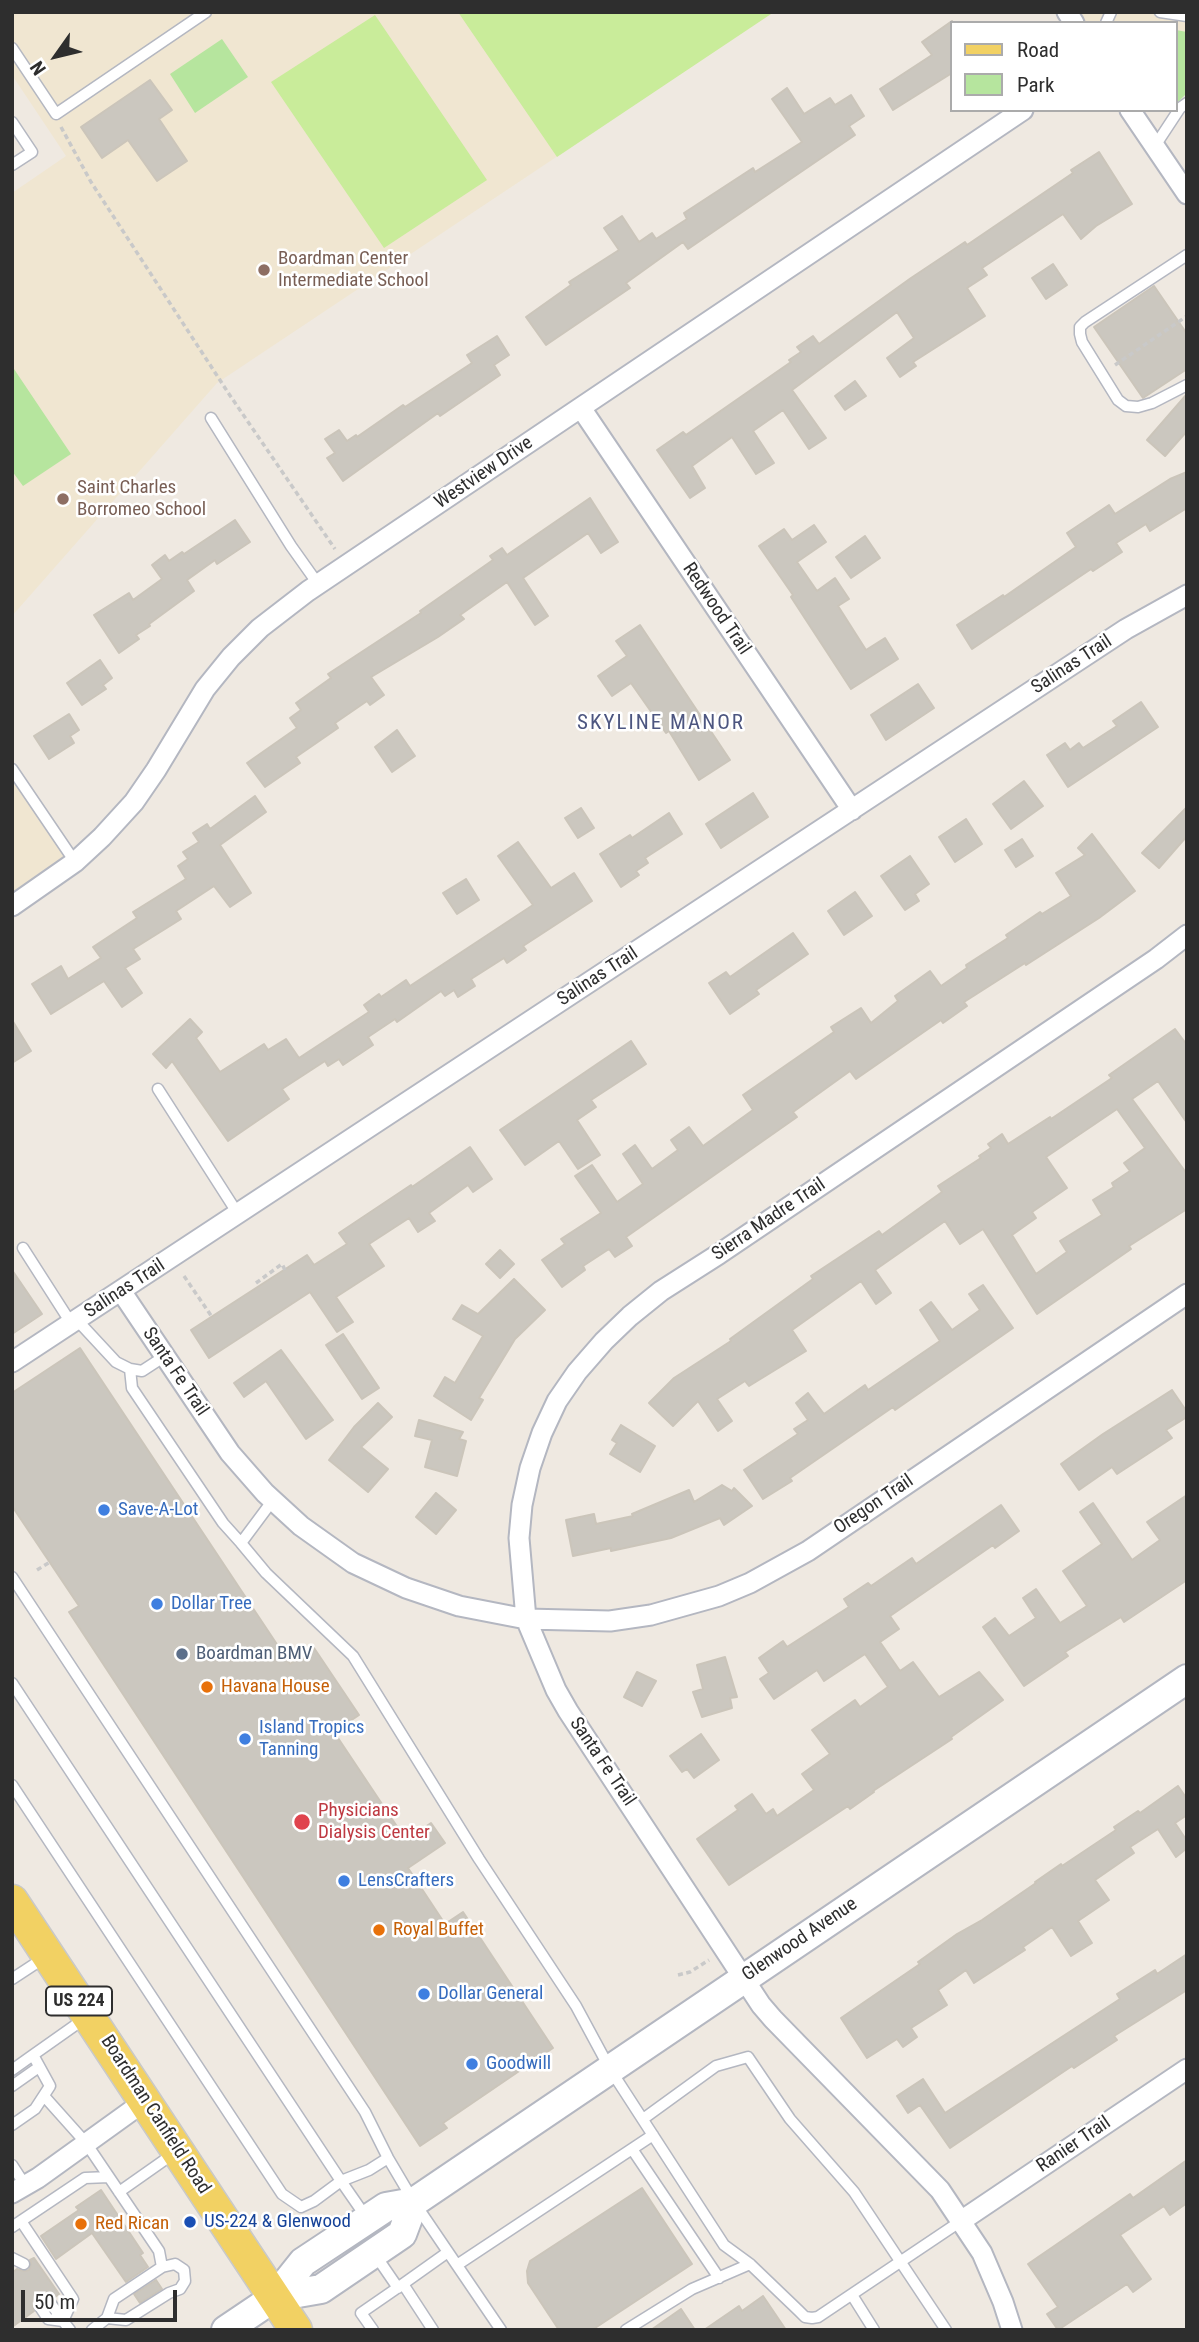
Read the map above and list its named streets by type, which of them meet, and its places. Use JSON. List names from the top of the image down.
{
  "streets": {
    "main road": ["US 224", "Boardman Canfield Road"],
    "street": [
      "Westview Drive",
      "Redwood Trail",
      "Salinas Trail",
      "Sierra Madre Trail",
      "Santa Fe Trail",
      "Oregon Trail",
      "Glenwood Avenue",
      "Ranier Trail"
    ]
  },
  "crossings": [
    ["Westview Drive", "Redwood Trail"],
    ["Redwood Trail", "Salinas Trail"],
    ["Salinas Trail", "Santa Fe Trail"],
    ["Sierra Madre Trail", "Santa Fe Trail"],
    ["Sierra Madre Trail", "Oregon Trail"],
    ["Santa Fe Trail", "Oregon Trail"],
    ["Santa Fe Trail", "Glenwood Avenue"],
    ["Santa Fe Trail", "Ranier Trail"],
    ["Glenwood Avenue", "Boardman Canfield Road"]
  ],
  "districts": ["SKYLINE MANOR"],
  "places": [
    "Boardman Center Intermediate School",
    "Saint Charles Borromeo School",
    "Save-A-Lot",
    "Dollar Tree",
    "Boardman BMV",
    "Havana House",
    "Island Tropics Tanning",
    "Physicians Dialysis Center",
    "LensCrafters",
    "Royal Buffet",
    "Dollar General",
    "Goodwill",
    "US-224 & Glenwood",
    "Red Rican"
  ],
  "legend": ["Road", "Park"],
  "scale_bar": "50 m",
  "north": "bottom left"
}
